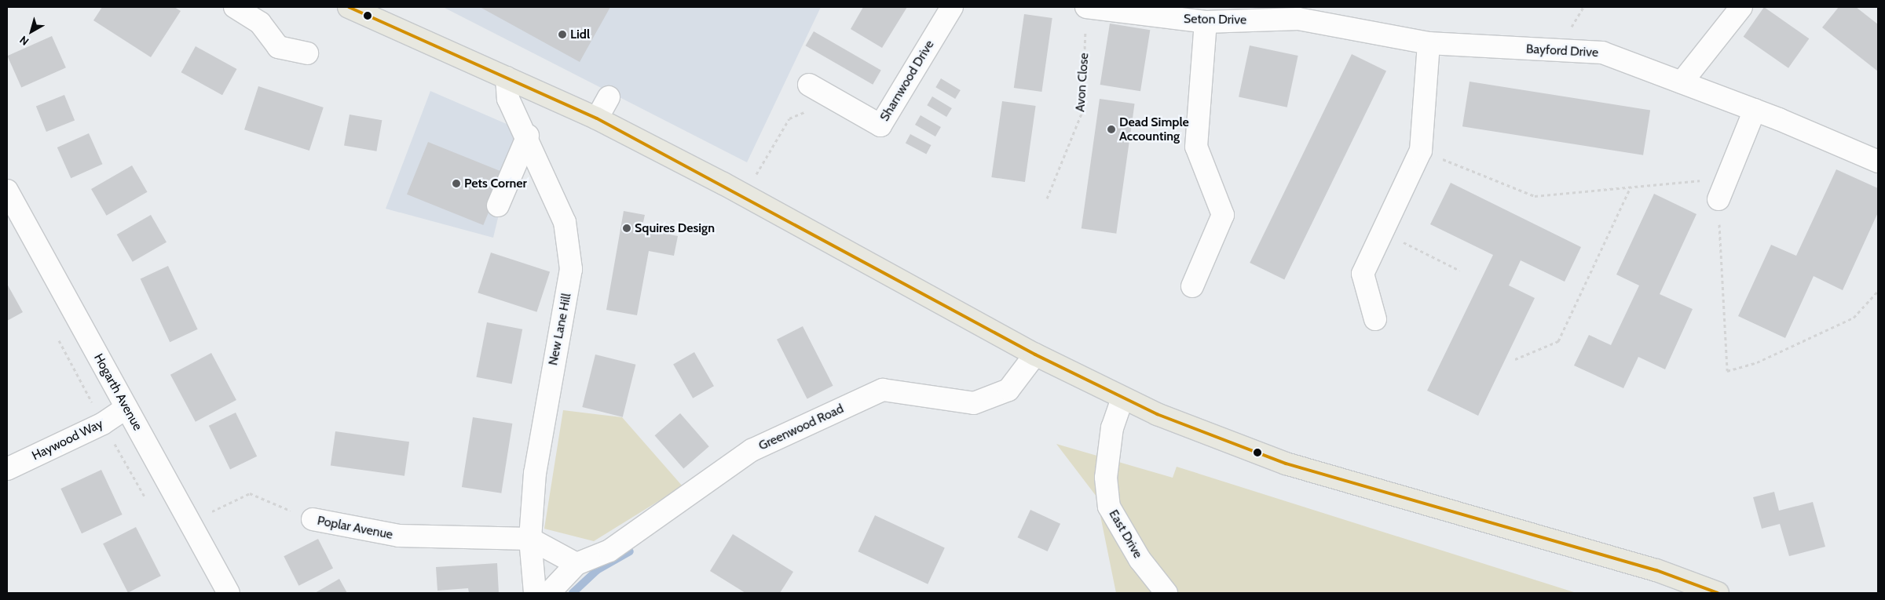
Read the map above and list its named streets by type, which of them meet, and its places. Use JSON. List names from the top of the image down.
{
  "streets": {
    "street": [
      "Seton Drive",
      "Bayford Drive",
      "Sharnwood Drive",
      "New Lane Hill",
      "Hogarth Avenue",
      "Greenwood Road",
      "Haywood Way",
      "Poplar Avenue",
      "East Drive"
    ],
    "path": ["Avon Close"]
  },
  "crossings": [
    ["Seton Drive", "Bayford Drive"],
    ["Seton Drive", "Avon Close"],
    ["New Lane Hill", "Poplar Avenue"],
    ["Hogarth Avenue", "Haywood Way"],
    ["Hogarth Avenue", "Poplar Avenue"]
  ],
  "places": [
    "Lidl",
    "Dead Simple Accounting",
    "Pets Corner",
    "Squires Design"
  ],
  "north": "bottom left"
}
